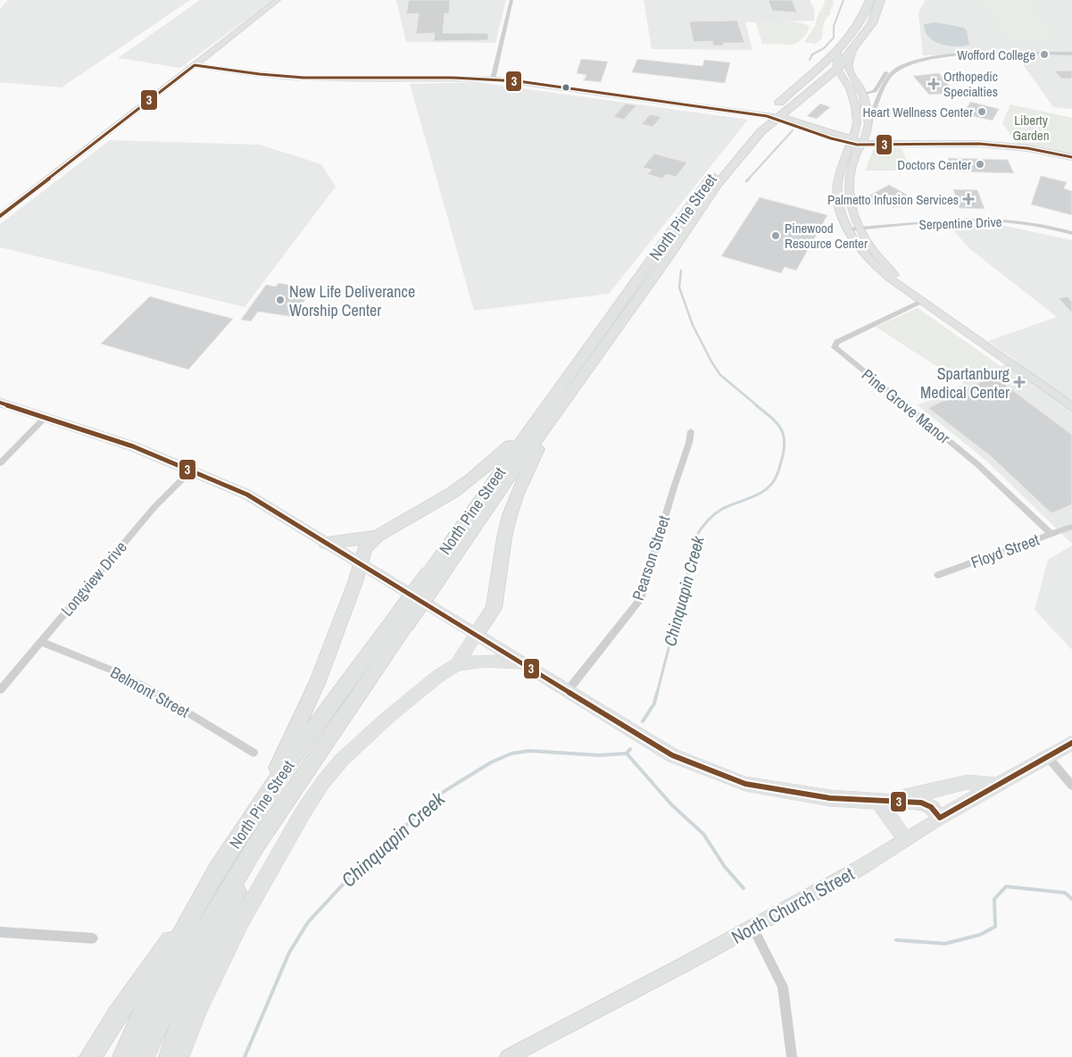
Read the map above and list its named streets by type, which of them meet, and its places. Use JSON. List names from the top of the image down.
{
  "streets": {
    "highway": ["North Pine Street"],
    "main road": ["North Church Street"],
    "street": [
      "Serpentine Drive",
      "Pine Grove Manor",
      "Floyd Street",
      "Pearson Street",
      "Longview Drive",
      "Belmont Street"
    ]
  },
  "crossings": [
    ["Pine Grove Manor", "Floyd Street"],
    ["Longview Drive", "Belmont Street"]
  ],
  "water": ["Chinquapin Creek"],
  "parks": ["Liberty Garden"],
  "places": {
    "other": [
      "Wofford College",
      "Heart Wellness Center",
      "Doctors Center",
      "Pinewood Resource Center",
      "New Life Deliverance Worship Center"
    ],
    "health": ["Orthopedic Specialties", "Palmetto Infusion Services", "Spartanburg Medical Center"]
  },
  "lines": ["transit line 3"]
}
